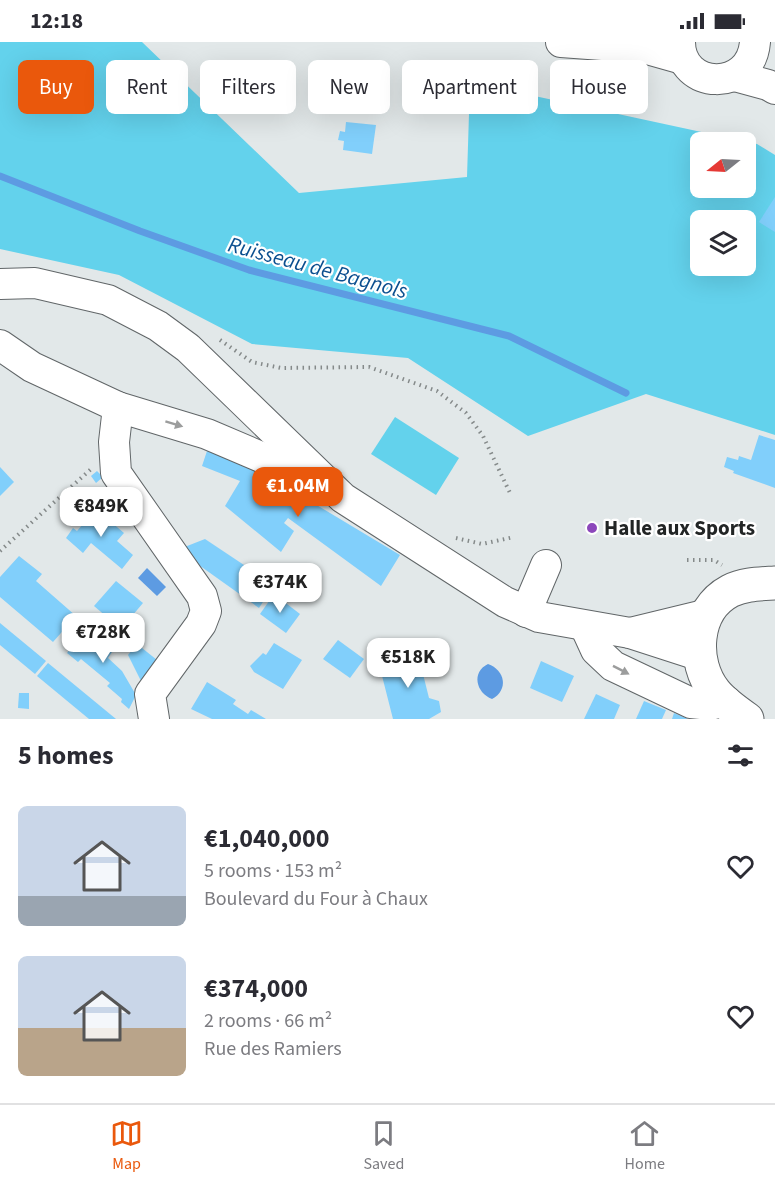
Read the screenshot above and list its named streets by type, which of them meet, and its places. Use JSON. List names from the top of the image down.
{
  "water": ["Ruisseau de Bagnols"],
  "places": ["Halle aux Sports"],
  "north": "left",
  "page": {
    "status": "12:18",
    "chip": [
      "Buy",
      "Rent",
      "Filters",
      "New",
      "Apartment",
      "House"
    ],
    "price": [
      "€1.04M",
      "€849K",
      "€374K",
      "€728K",
      "€518K"
    ],
    "heading": "5 homes",
    "list": [
      {
        "name": "€1,040,000",
        "note": "5 rooms · 153 m² · Boulevard du Four à Chaux"
      },
      {
        "name": "€374,000",
        "note": "2 rooms · 66 m² · Rue des Ramiers"
      }
    ],
    "tabs": ["Map", "Saved", "Home"]
  }
}
